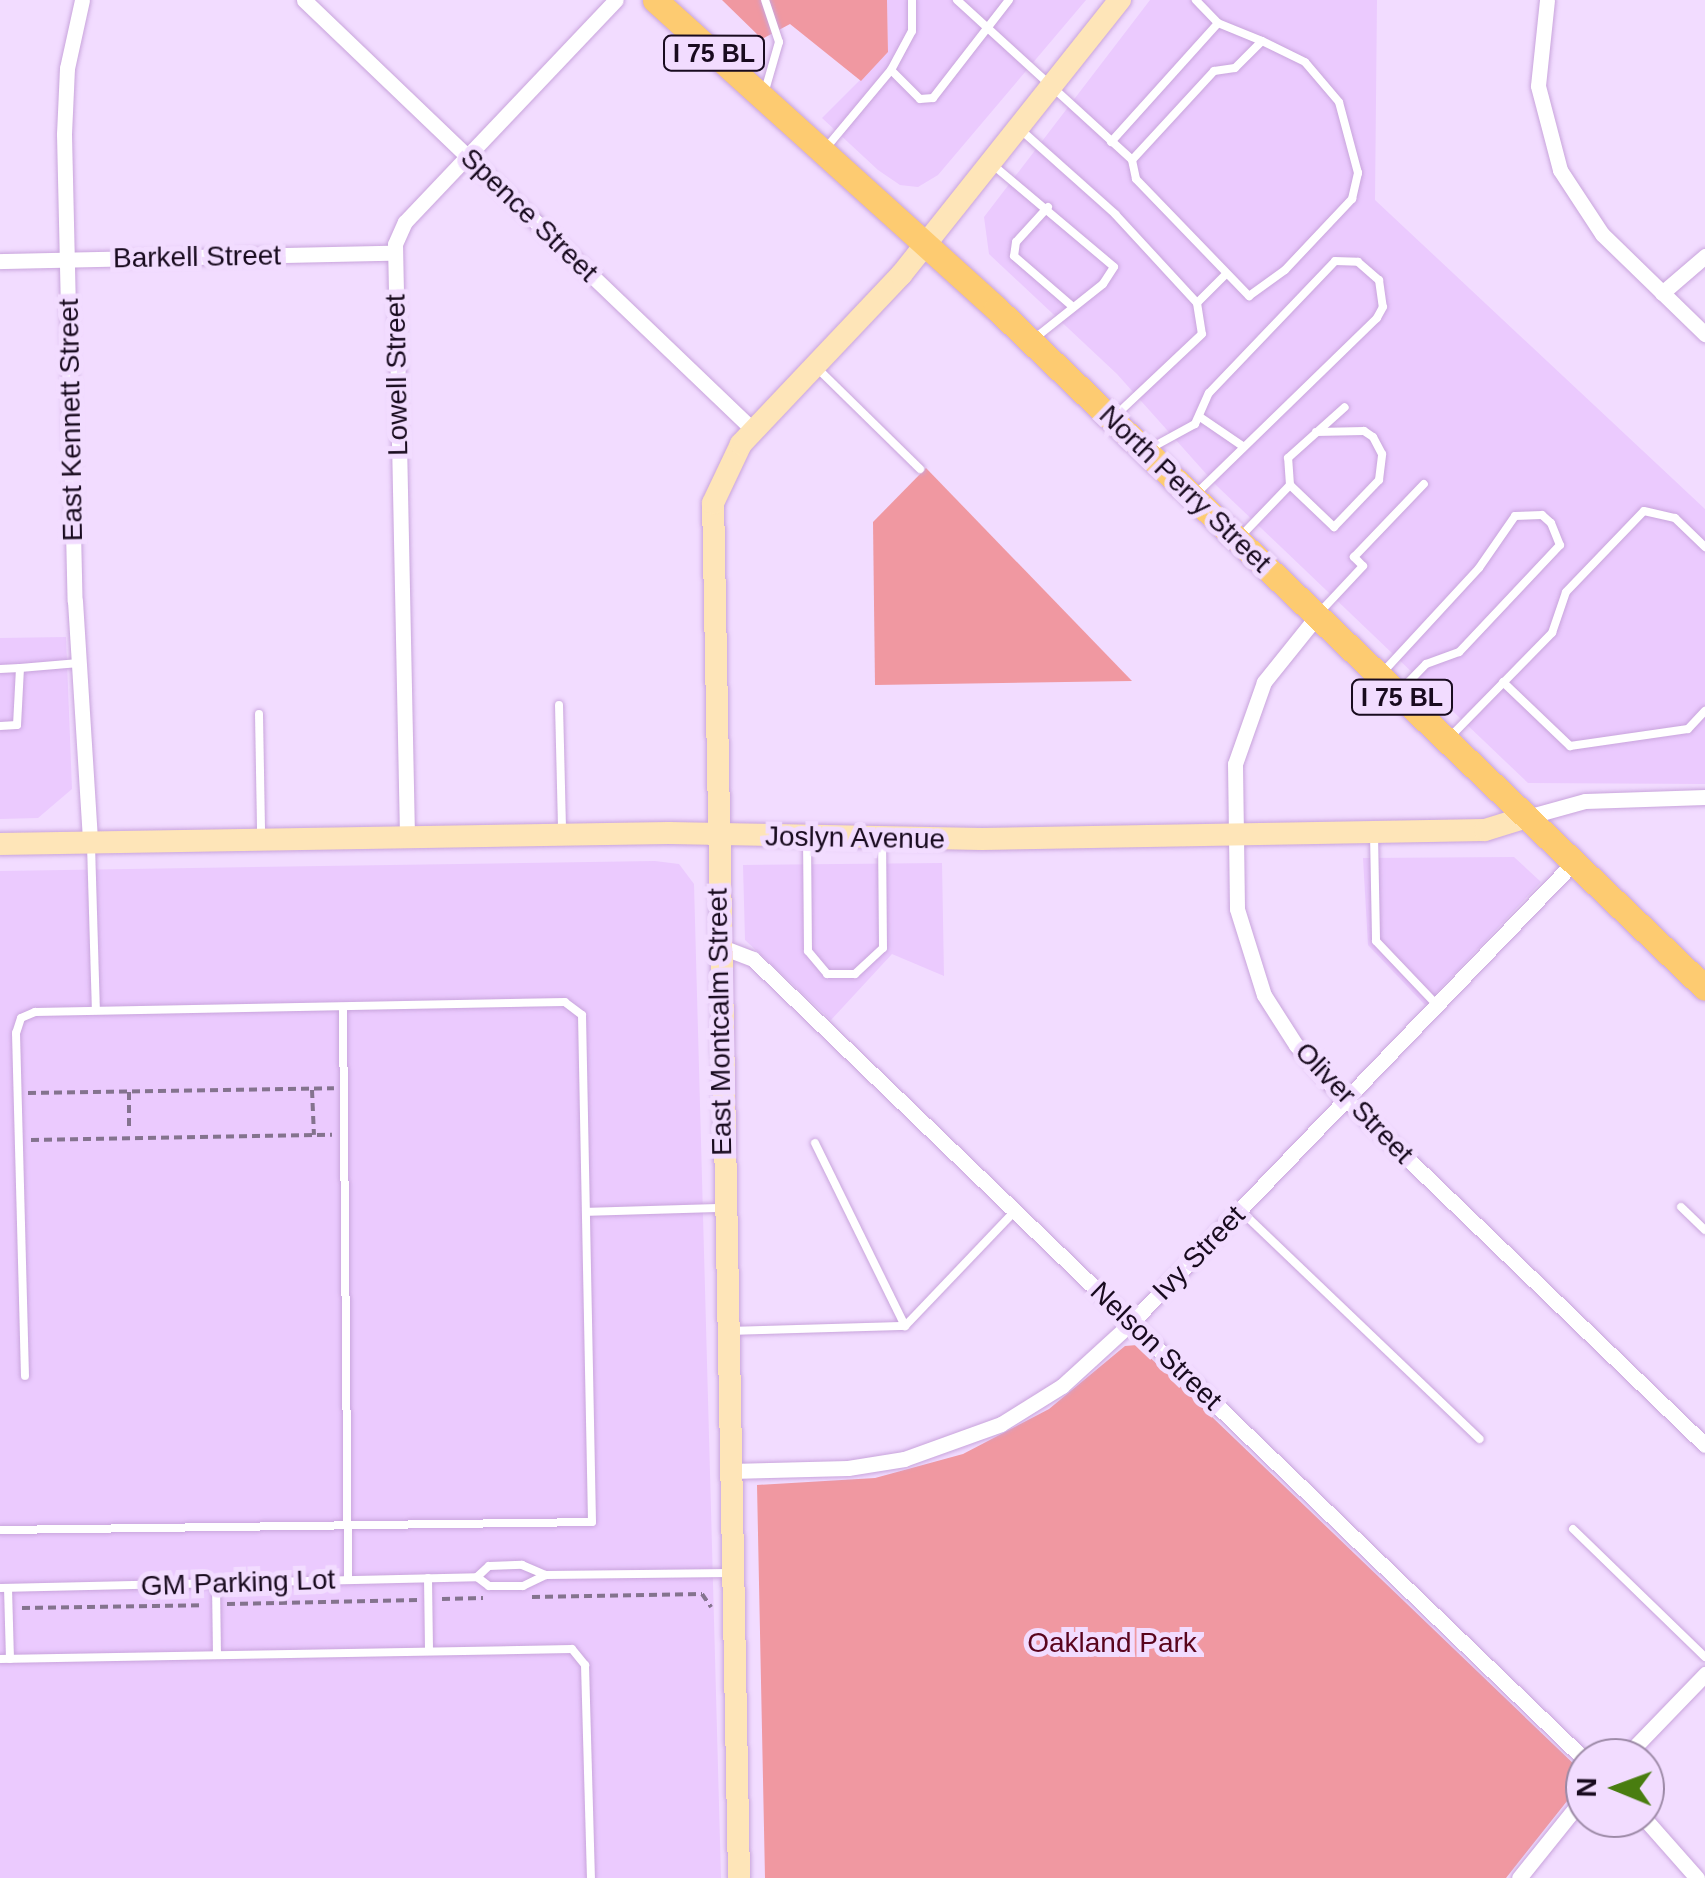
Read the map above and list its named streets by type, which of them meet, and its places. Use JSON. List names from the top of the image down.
{
  "streets": {
    "main road": [
      "I 75 BL",
      "North Perry Street",
      "Joslyn Avenue",
      "East Montcalm Street"
    ],
    "street": [
      "Spence Street",
      "Barkell Street",
      "Lowell Street",
      "East Kennett Street",
      "Oliver Street",
      "Ivy Street",
      "Nelson Street"
    ],
    "lane": ["GM Parking Lot"]
  },
  "crossings": [
    ["Spence Street", "Lowell Street"],
    ["Spence Street", "East Montcalm Street"],
    ["Barkell Street", "Lowell Street"],
    ["Barkell Street", "East Kennett Street"],
    ["Lowell Street", "Joslyn Avenue"],
    ["East Kennett Street", "Joslyn Avenue"],
    ["North Perry Street", "Joslyn Avenue"],
    ["North Perry Street", "East Montcalm Street"],
    ["North Perry Street", "Oliver Street"],
    ["North Perry Street", "Ivy Street"],
    ["Joslyn Avenue", "East Montcalm Street"],
    ["Joslyn Avenue", "Oliver Street"],
    ["East Montcalm Street", "Ivy Street"],
    ["East Montcalm Street", "Nelson Street"],
    ["East Montcalm Street", "GM Parking Lot"],
    ["Oliver Street", "Ivy Street"],
    ["Ivy Street", "Nelson Street"]
  ],
  "parks": ["Oakland Park"],
  "north": "left"
}
